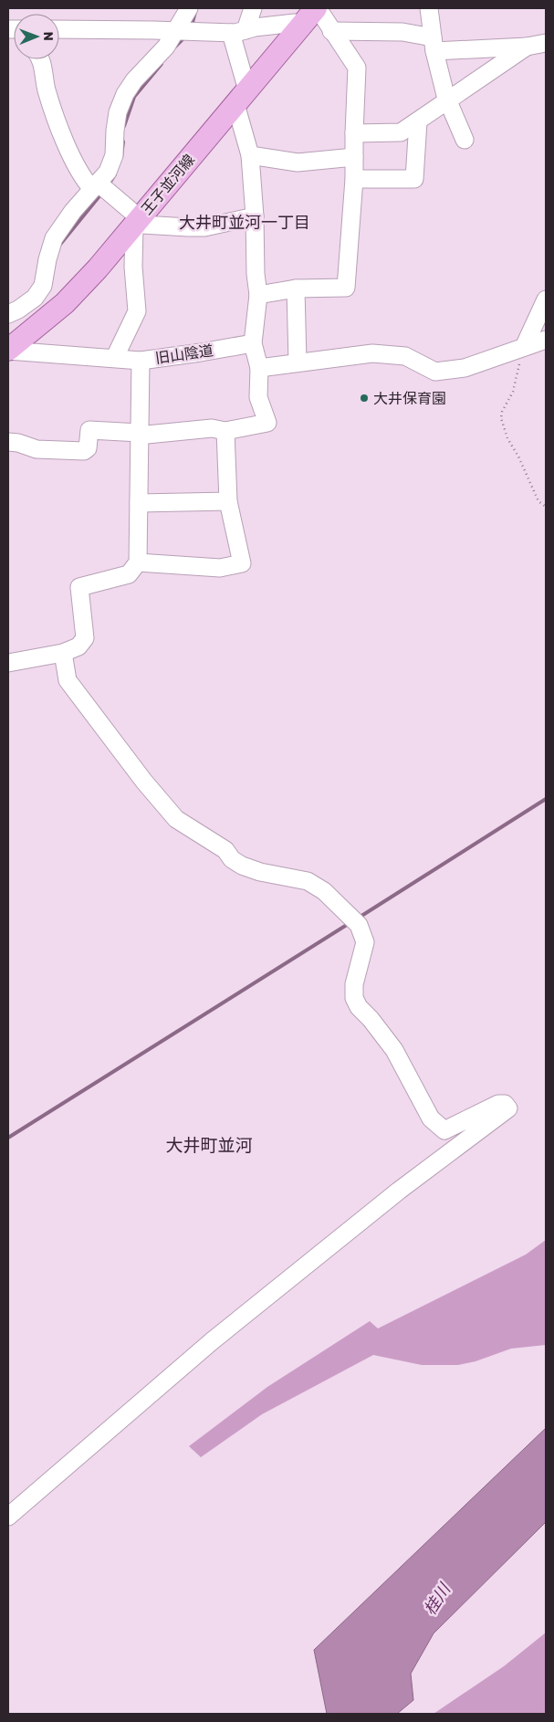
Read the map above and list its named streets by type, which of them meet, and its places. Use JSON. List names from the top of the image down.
{
  "streets": {
    "main road": ["王子並河線"],
    "street": ["旧山陰道"]
  },
  "districts": ["大井町並河一丁目", "大井町並河"],
  "water": ["桂川"],
  "places": ["大井保育園"],
  "north": "right"
}
